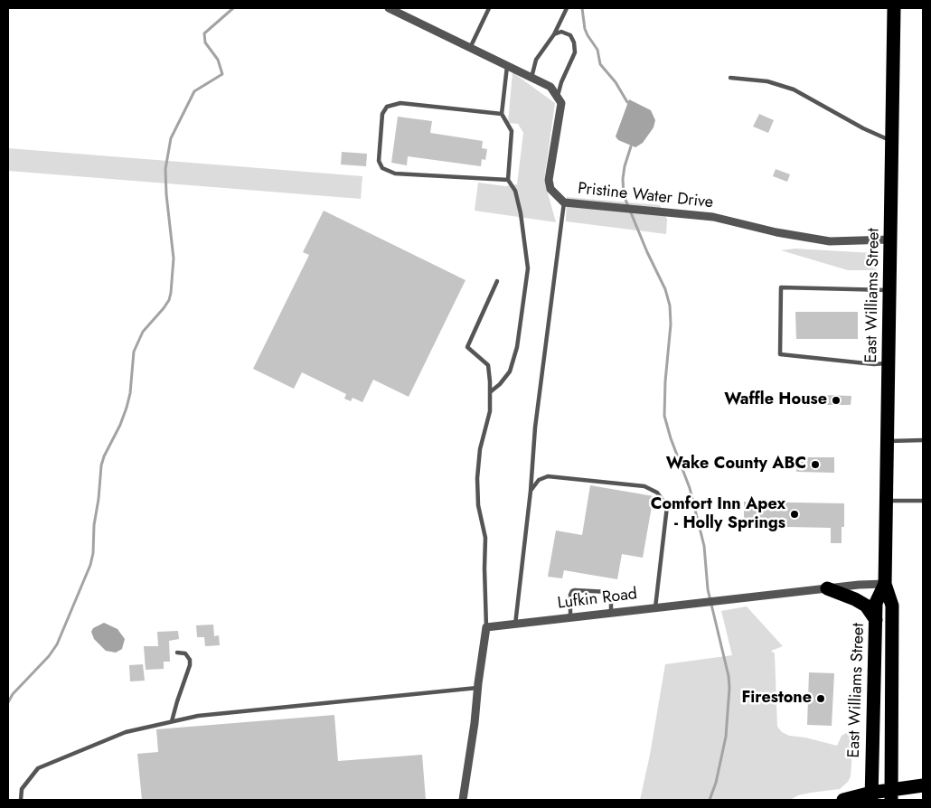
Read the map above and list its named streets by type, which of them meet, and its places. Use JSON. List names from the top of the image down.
{
  "streets": {
    "highway": ["East Williams Street"],
    "street": ["Pristine Water Drive", "Lufkin Road"]
  },
  "crossings": [
    ["Pristine Water Drive", "East Williams Street"],
    ["East Williams Street", "Lufkin Road"]
  ],
  "places": [
    "Waffle House",
    "Wake County ABC",
    "Comfort Inn Apex - Holly Springs",
    "Firestone"
  ]
}
